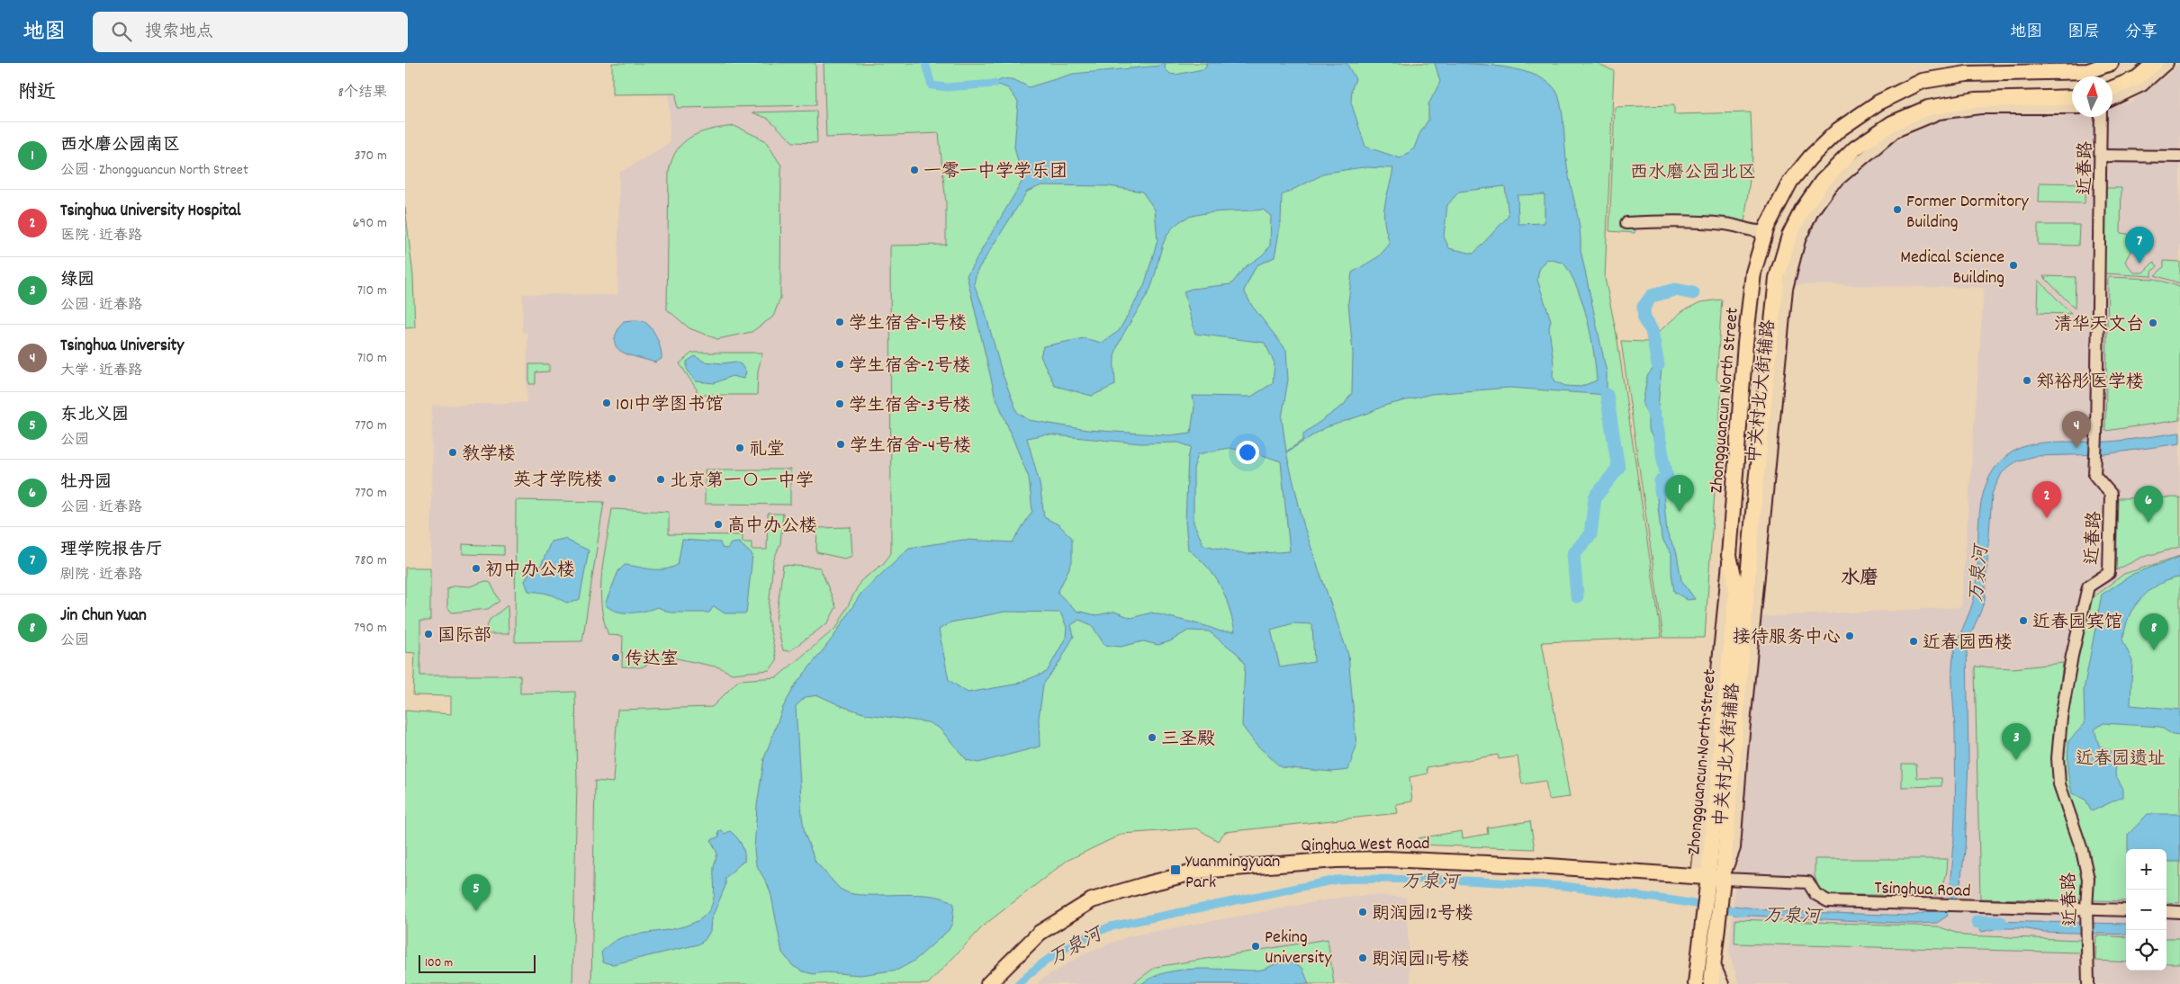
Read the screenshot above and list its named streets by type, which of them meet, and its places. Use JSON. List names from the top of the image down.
{
  "streets": {
    "main road": ["Zhongguancun North Street", "Qinghua West Road"],
    "street": ["近春路", "中关村北大街辅路", "Tsinghua Road"]
  },
  "crossings": [
    ["近春路", "Tsinghua Road"],
    ["中关村北大街辅路", "Zhongguancun North Street"],
    ["中关村北大街辅路", "Qinghua West Road"],
    ["中关村北大街辅路", "Tsinghua Road"],
    ["Zhongguancun North Street", "Qinghua West Road"],
    ["Zhongguancun North Street", "Tsinghua Road"],
    ["Qinghua West Road", "Tsinghua Road"]
  ],
  "districts": ["水磨"],
  "water": ["万泉河"],
  "parks": ["西水磨公园北区", "近春园遗址"],
  "places": {
    "other": [
      "一零一中学学乐团",
      "Former Dormitory Building",
      "Medical Science Building",
      "学生宿舍-1号楼",
      "清华天文台",
      "学生宿舍-2号楼",
      "郑裕彤医学楼",
      "101中学图书馆",
      "学生宿舍-3号楼",
      "学生宿舍-4号楼",
      "礼堂",
      "教学楼",
      "英才学院楼",
      "北京第一〇一中学",
      "高中办公楼",
      "初中办公楼",
      "近春园宾馆",
      "国际部",
      "接待服务中心",
      "近春园西楼",
      "传达室",
      "三圣殿",
      "朗润园12号楼",
      "Peking University",
      "朗润园11号楼"
    ],
    "transit": ["Yuanmingyuan Park"]
  },
  "scale_bar": "100 m",
  "north": "top",
  "page": {
    "header": "地图",
    "search": "搜索地点",
    "nav": ["地图", "图层", "分享"],
    "heading": ["附近", "8个结果"],
    "list": [
      {
        "mark": "1",
        "name": "西水磨公园南区",
        "note": "公园 · Zhongguancun North Street",
        "value": "370 m"
      },
      {
        "mark": "2",
        "name": "Tsinghua University Hospital",
        "note": "医院 · 近春路",
        "value": "690 m"
      },
      {
        "mark": "3",
        "name": "绿园",
        "note": "公园 · 近春路",
        "value": "710 m"
      },
      {
        "mark": "4",
        "name": "Tsinghua University",
        "note": "大学 · 近春路",
        "value": "710 m"
      },
      {
        "mark": "5",
        "name": "东北义园",
        "note": "公园",
        "value": "770 m"
      },
      {
        "mark": "6",
        "name": "牡丹园",
        "note": "公园 · 近春路",
        "value": "770 m"
      },
      {
        "mark": "7",
        "name": "理学院报告厅",
        "note": "剧院 · 近春路",
        "value": "780 m"
      },
      {
        "mark": "8",
        "name": "Jin Chun Yuan",
        "note": "公园",
        "value": "790 m"
      }
    ],
    "pins": [
      "7",
      "4",
      "1",
      "2",
      "6",
      "8",
      "3",
      "5"
    ],
    "map_buttons": ["+", "−"],
    "scale": "100 m"
  }
}
